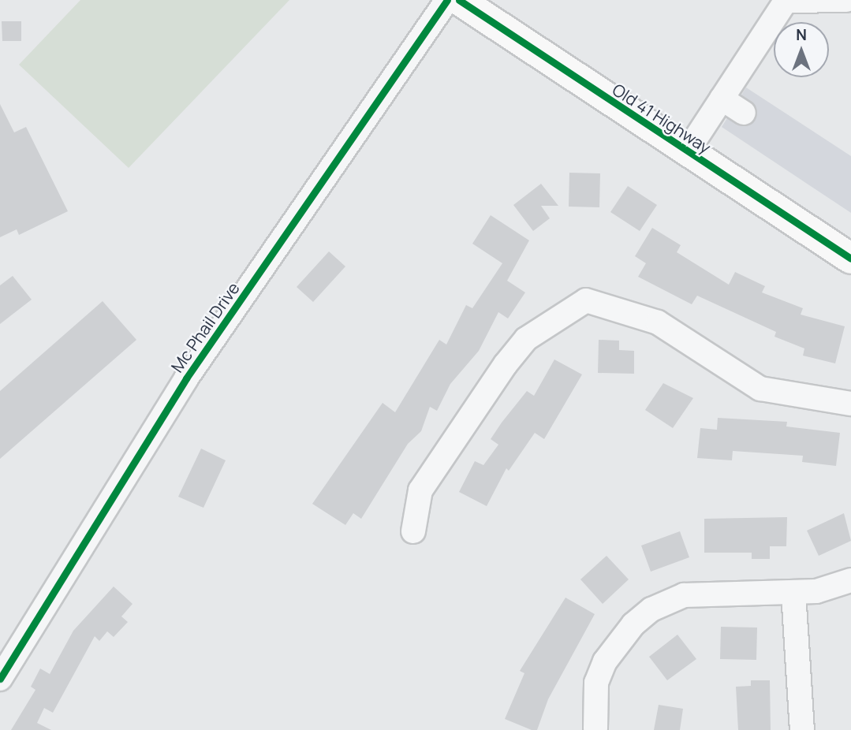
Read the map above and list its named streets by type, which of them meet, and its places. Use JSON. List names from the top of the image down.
{
  "streets": {
    "main road": ["Old 41 Highway"],
    "street": ["Mc Phail Drive"]
  },
  "north": "top"
}
